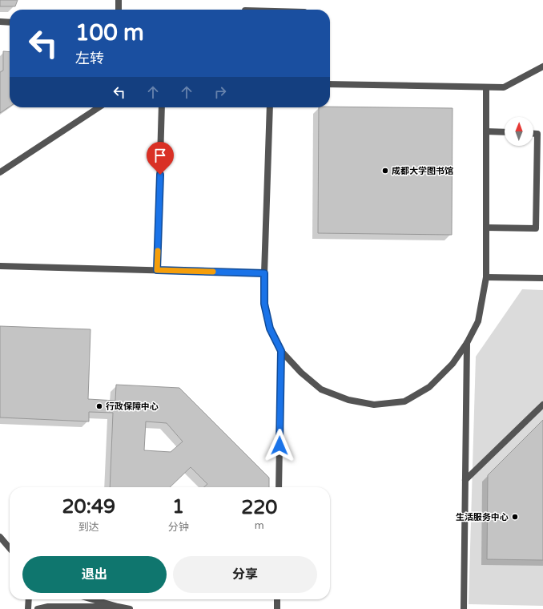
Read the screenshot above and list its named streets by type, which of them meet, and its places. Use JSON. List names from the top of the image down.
{
  "places": ["成都大学图书馆", "行政保障中心", "生活服务中心"],
  "north": "top",
  "page": {
    "turn": ["100 m", "左转"],
    "eta": [
      "20:49",
      "到达",
      "1",
      "分钟",
      "220",
      "m"
    ],
    "buttons": ["退出", "分享"]
  }
}
